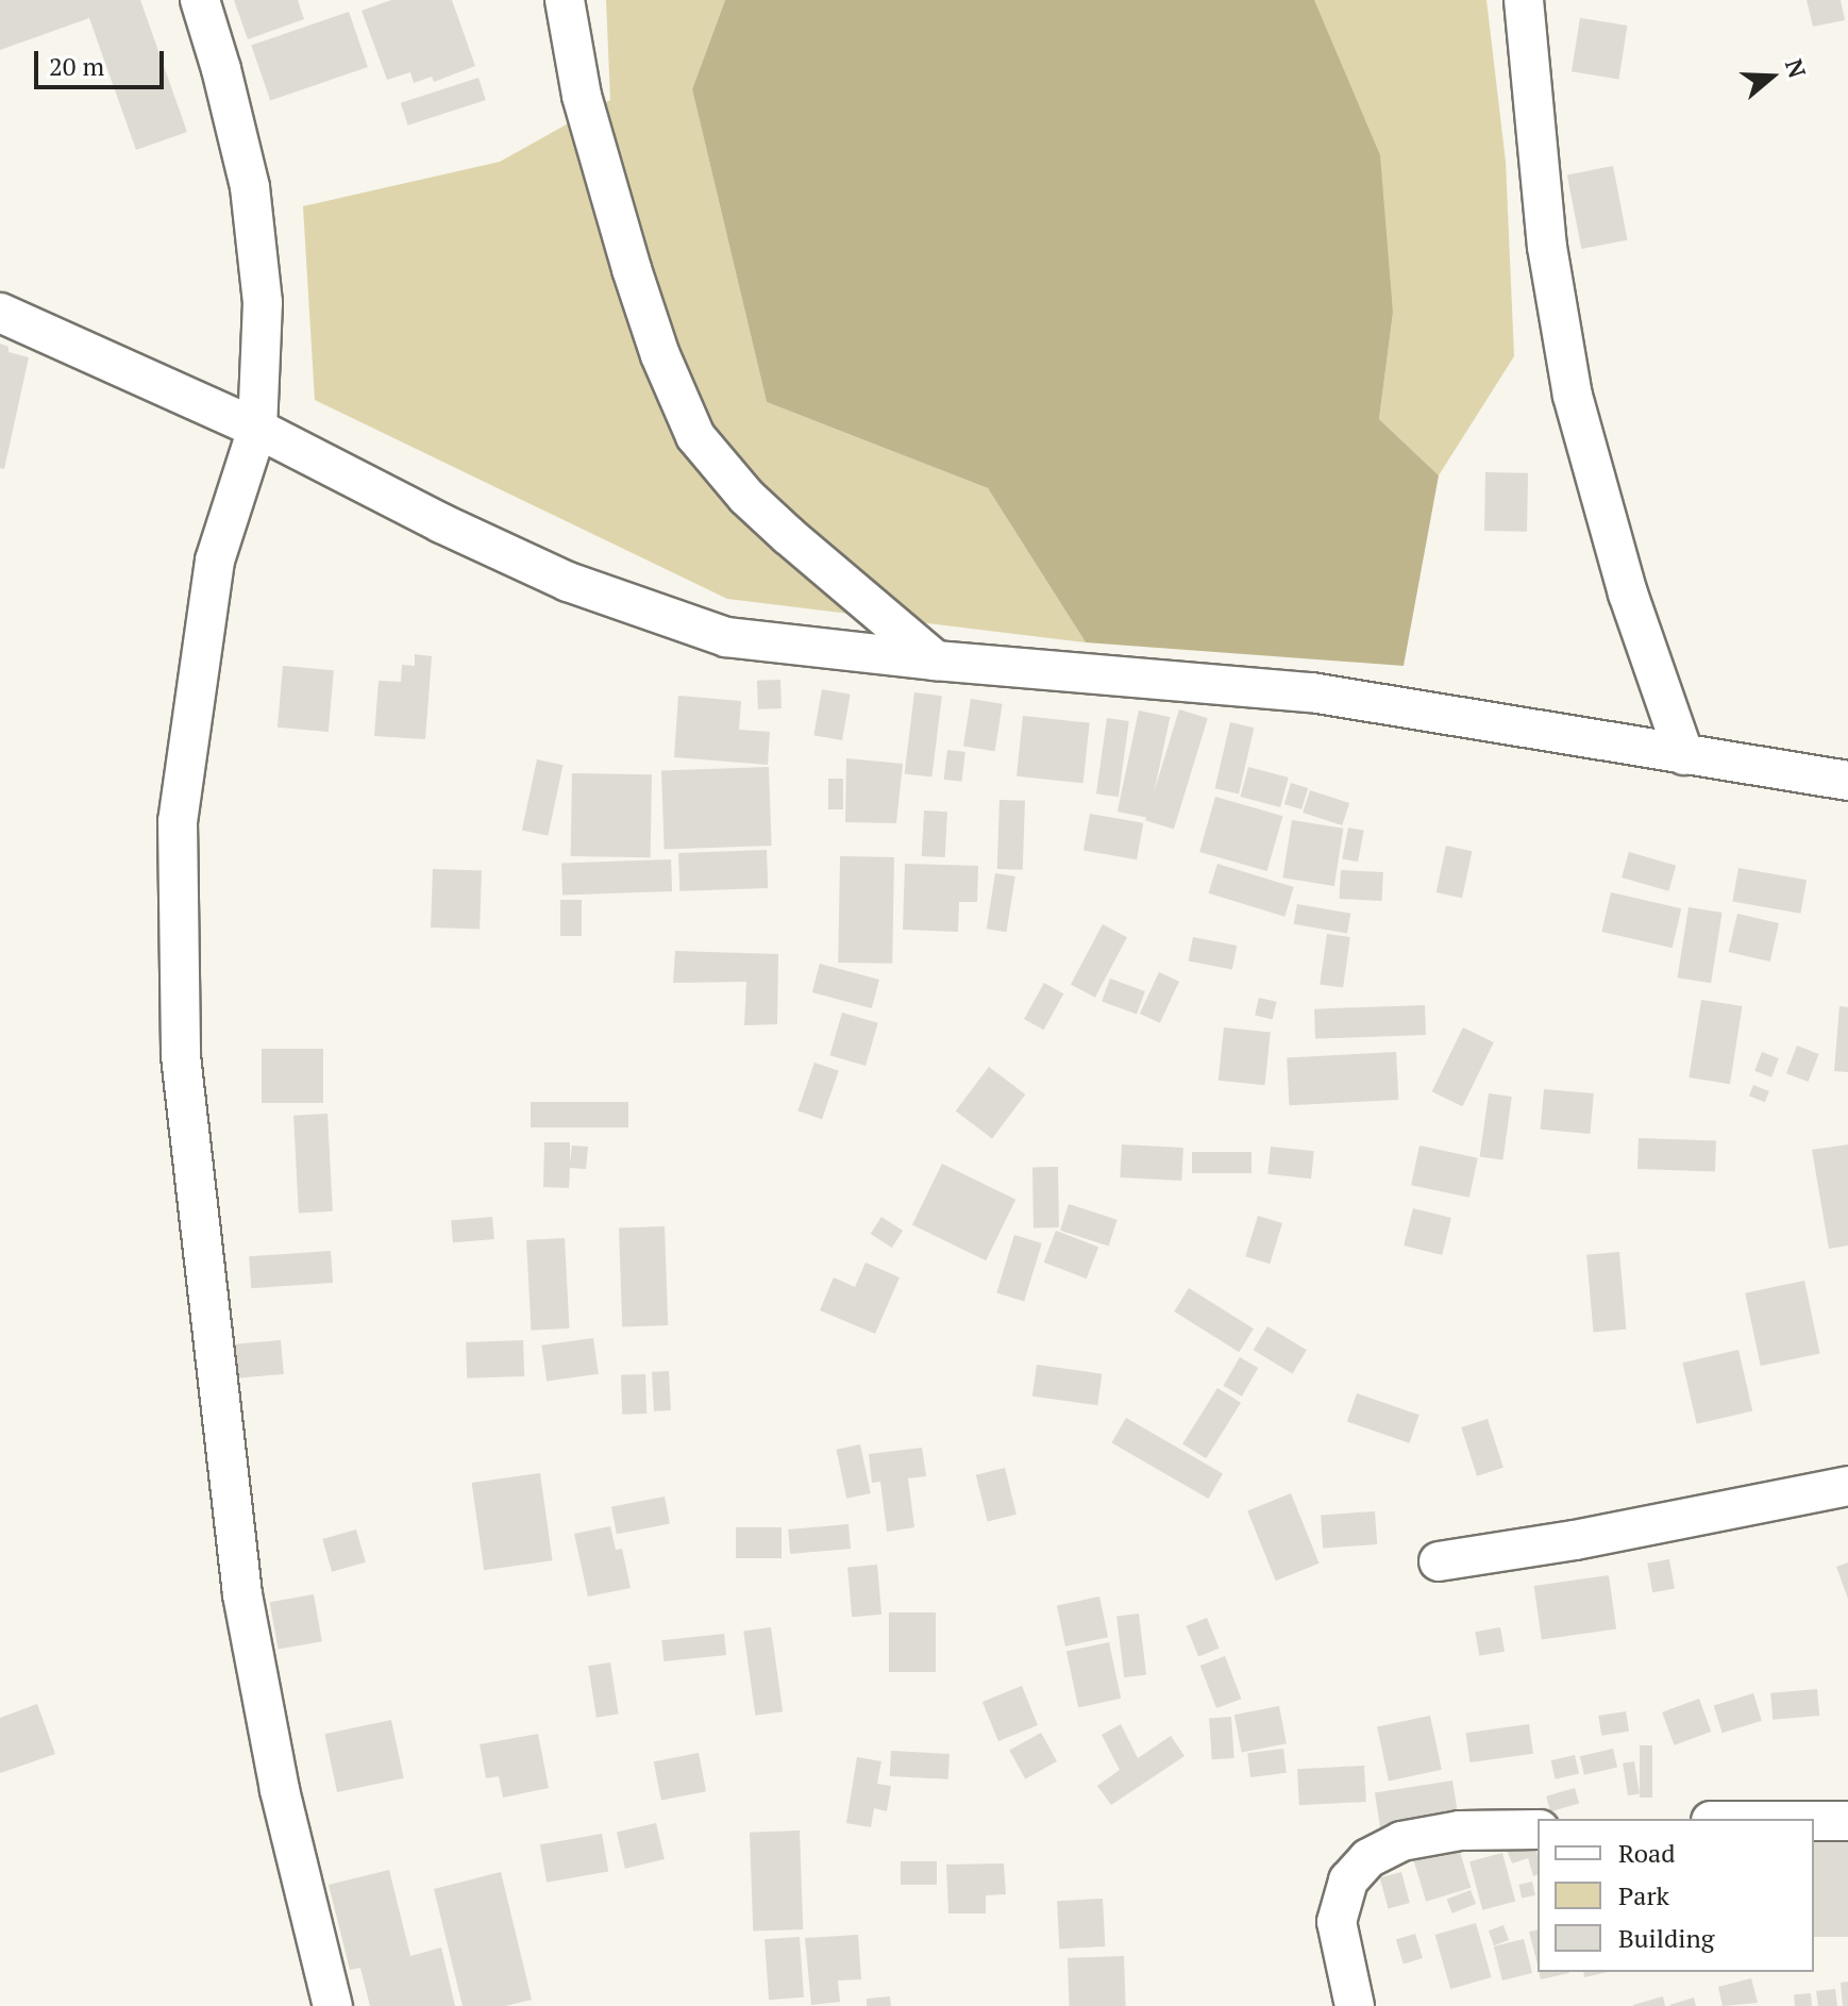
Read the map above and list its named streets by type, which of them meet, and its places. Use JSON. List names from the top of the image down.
{
  "legend": ["Road", "Park", "Building"],
  "scale_bar": "20 m",
  "north": "right"
}
